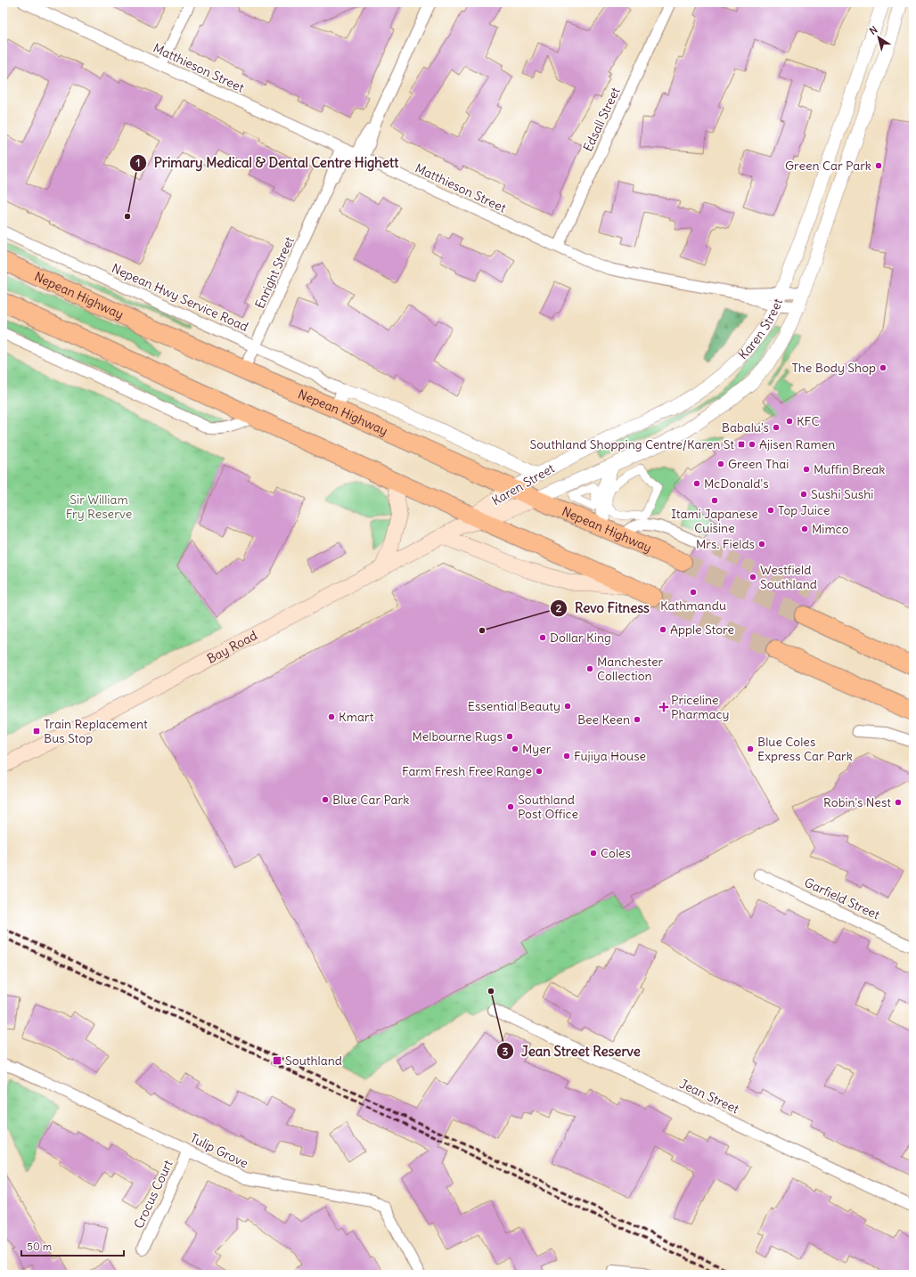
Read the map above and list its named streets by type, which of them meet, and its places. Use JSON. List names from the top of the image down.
{
  "streets": {
    "highway": ["Nepean Highway"],
    "main road": ["Karen Street", "Bay Road"],
    "street": [
      "Matthieson Street",
      "Edsall Street",
      "Enright Street",
      "Nepean Hwy Service Road",
      "Garfield Street",
      "Jean Street",
      "Tulip Grove",
      "Crocus Court"
    ]
  },
  "crossings": [
    ["Matthieson Street", "Edsall Street"],
    ["Matthieson Street", "Enright Street"],
    ["Matthieson Street", "Karen Street"],
    ["Enright Street", "Nepean Highway"],
    ["Enright Street", "Nepean Hwy Service Road"],
    ["Nepean Highway", "Karen Street"],
    ["Nepean Highway", "Bay Road"],
    ["Karen Street", "Bay Road"],
    ["Tulip Grove", "Crocus Court"]
  ],
  "parks": ["Sir William Fry Reserve"],
  "places": {
    "other": [
      "Green Car Park",
      "Primary Medical & Dental Centre Highett",
      "The Body Shop",
      "KFC",
      "Babalu's",
      "Ajisen Ramen",
      "Green Thai",
      "Muffin Break",
      "McDonald's",
      "Sushi Sushi",
      "Itami Japanese Cuisine",
      "Top Juice",
      "Mimco",
      "Mrs. Fields",
      "Westfield Southland",
      "Kathmandu",
      "Apple Store",
      "Revo Fitness",
      "Dollar King",
      "Manchester Collection",
      "Essential Beauty",
      "Kmart",
      "Bee Keen",
      "Melbourne Rugs",
      "Myer",
      "Blue Coles Express Car Park",
      "Fujiya House",
      "Farm Fresh Free Range",
      "Blue Car Park",
      "Robin's Nest",
      "Southland Post Office",
      "Coles",
      "Jean Street Reserve"
    ],
    "transit": ["Southland Shopping Centre/Karen St", "Train Replacement Bus Stop", "Southland"],
    "health": ["Priceline Pharmacy"]
  },
  "scale_bar": "50 m",
  "north": "top left"
}
